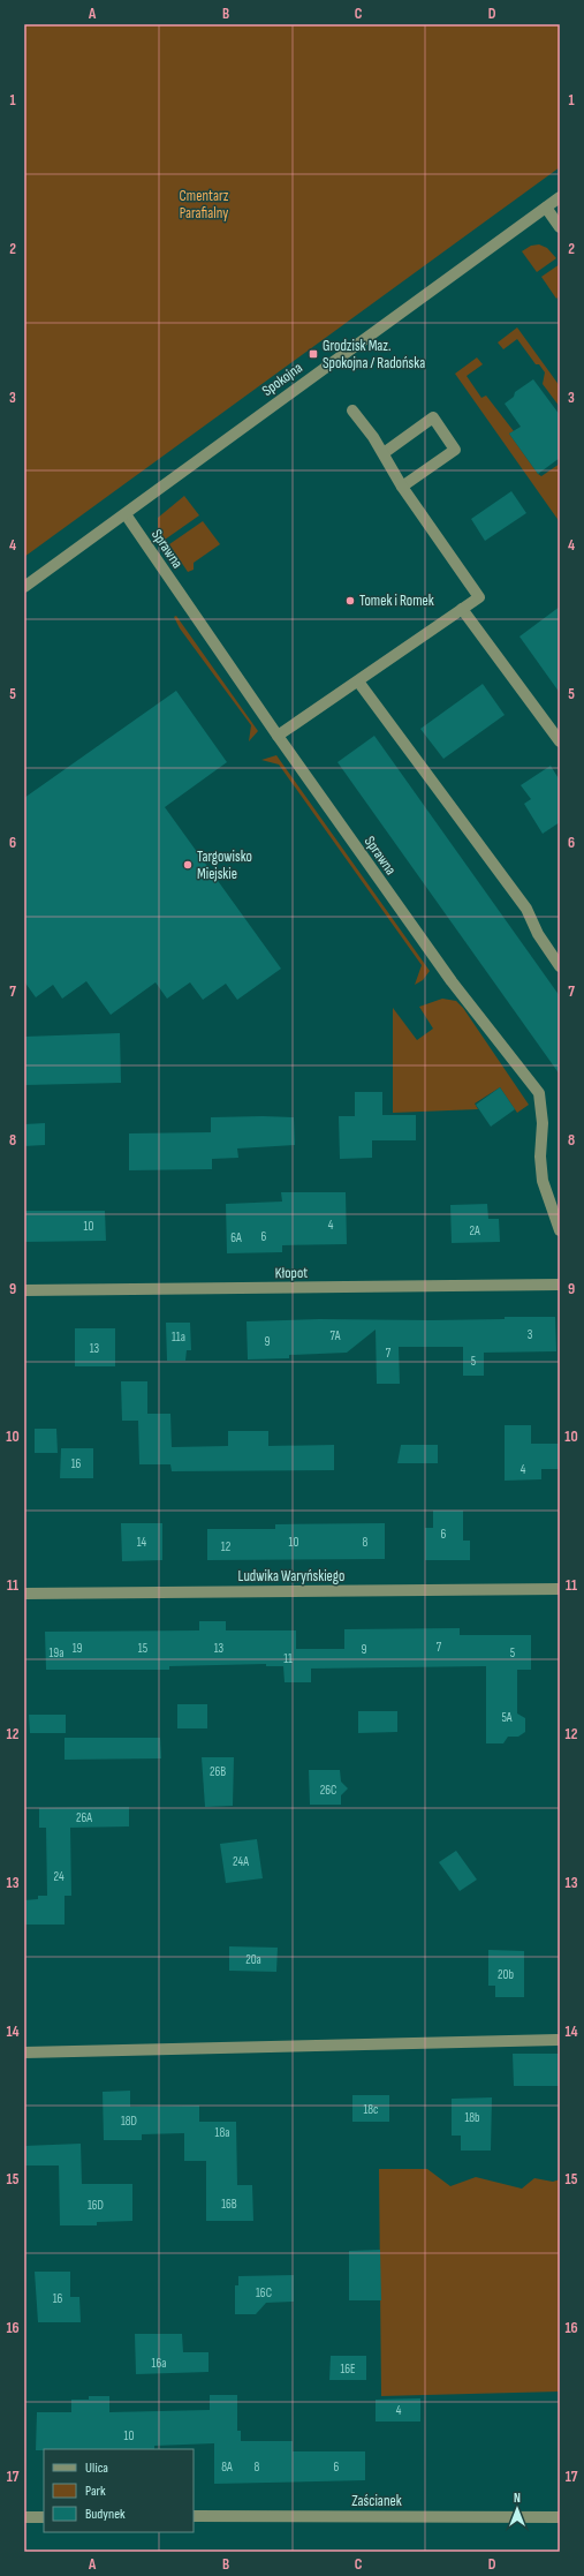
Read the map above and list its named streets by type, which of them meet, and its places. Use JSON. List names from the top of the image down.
{
  "streets": {
    "street": [
      "Spokojna",
      "Sprawna",
      "Kłopot",
      "Ludwika Waryńskiego",
      "Zaścianek"
    ]
  },
  "crossings": [
    ["Spokojna", "Sprawna"]
  ],
  "parks": ["Cmentarz Parafialny"],
  "places": {
    "transit": ["Grodzisk Maz. Spokojna / Radońska"],
    "other": ["Tomek i Romek", "Targowisko Miejskie"]
  },
  "house_numbers": [
    "4",
    "10",
    "2A",
    "6",
    "6A",
    "3",
    "7A",
    "11a",
    "9",
    "13",
    "7",
    "5",
    "16",
    "4",
    "6",
    "14",
    "10",
    "8",
    "12",
    "7",
    "19",
    "15",
    "13",
    "9",
    "19a",
    "5",
    "11",
    "5A",
    "26B",
    "26C",
    "26A",
    "24A",
    "24",
    "20a",
    "20b",
    "18c",
    "18b",
    "18D",
    "18a",
    "16B",
    "16D",
    "16C",
    "16",
    "16a",
    "16E",
    "4",
    "10",
    "8A",
    "8",
    "6"
  ],
  "legend": ["Ulica", "Park", "Budynek"],
  "north": "top",
  "grid": {
    "columns": [
      "A",
      "B",
      "C",
      "D"
    ],
    "rows": [
      "1",
      "2",
      "3",
      "4",
      "5",
      "6",
      "7",
      "8",
      "9",
      "10",
      "11",
      "12",
      "13",
      "14",
      "15",
      "16",
      "17"
    ]
  }
}
